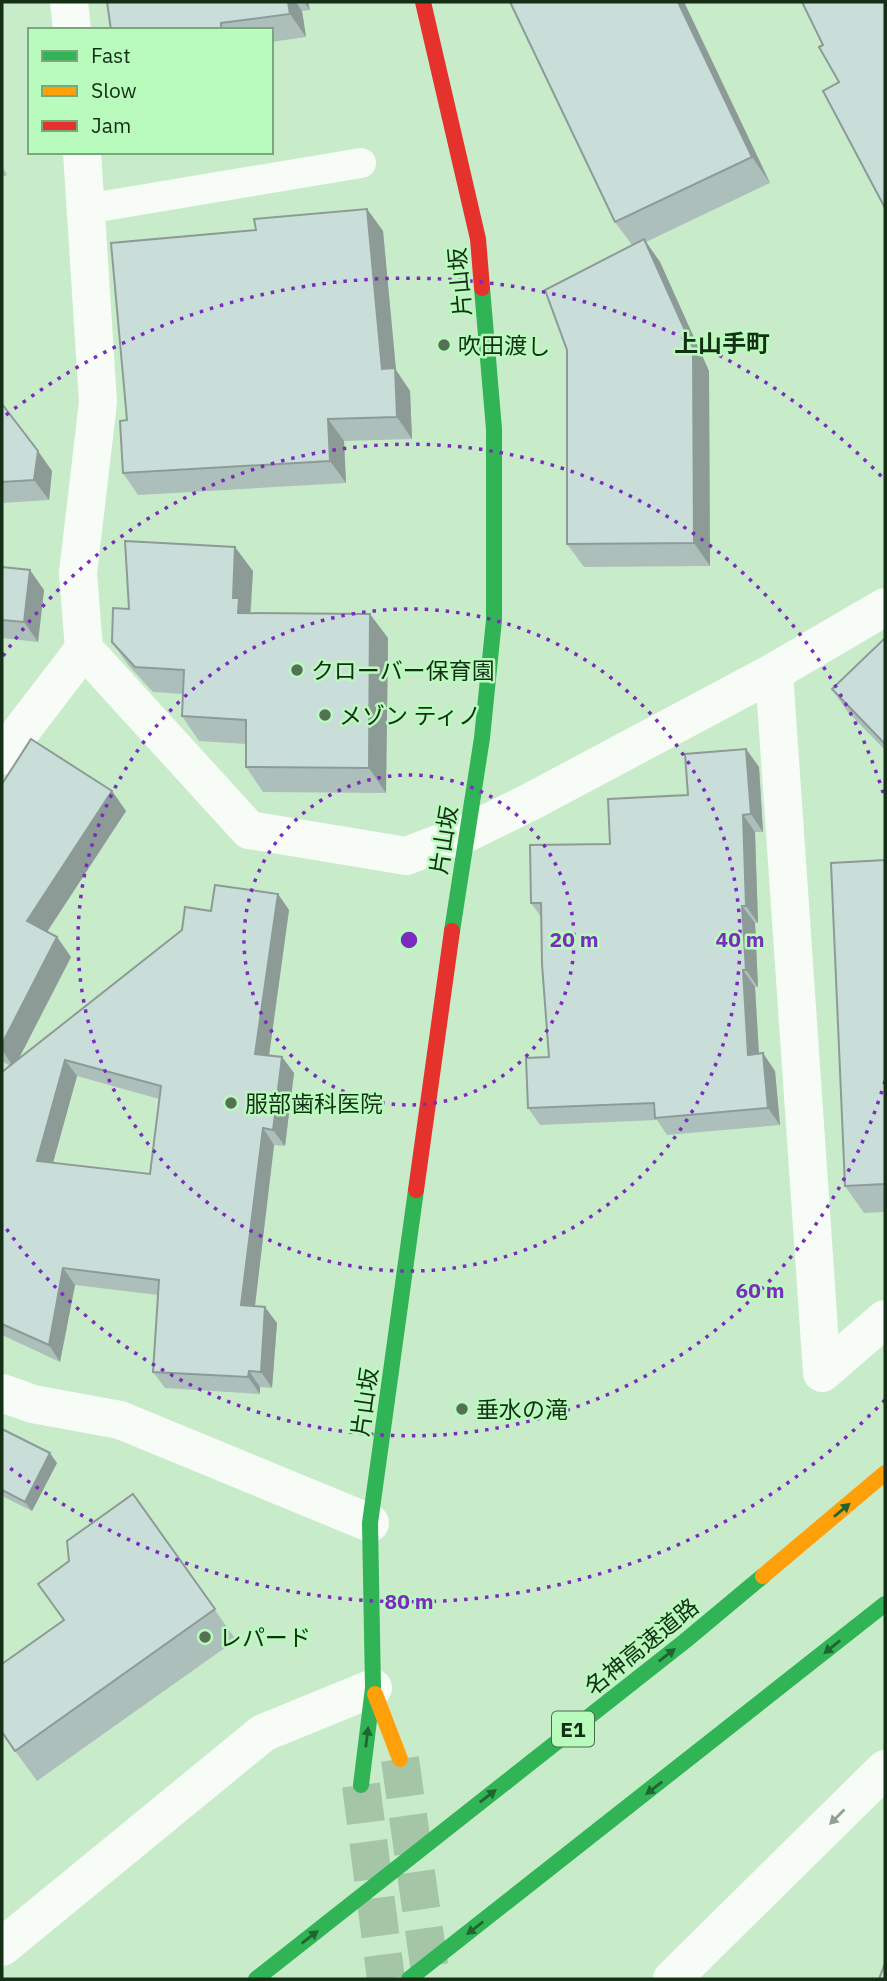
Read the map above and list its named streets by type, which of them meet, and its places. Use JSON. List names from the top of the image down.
{
  "streets": {
    "main road": ["片山坂", "名神高速道路", "E1"]
  },
  "districts": ["上山手町"],
  "places": [
    "吹田渡し",
    "クローバー保育園",
    "メゾン ティノ",
    "服部歯科医院",
    "垂水の滝",
    "レパード"
  ],
  "legend": ["Fast", "Slow", "Jam"],
  "rings": [
    "20 m",
    "40 m",
    "60 m",
    "80 m"
  ]
}
